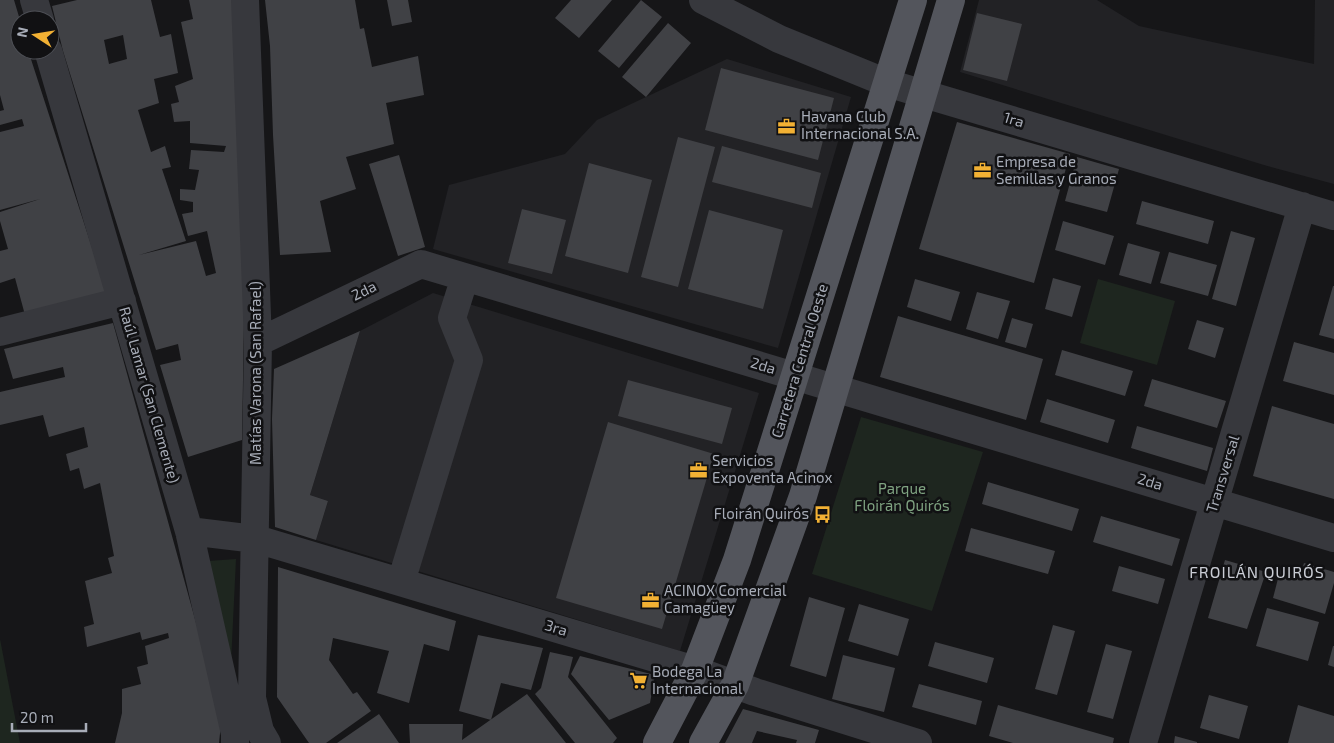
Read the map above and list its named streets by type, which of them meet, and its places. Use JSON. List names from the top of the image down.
{
  "streets": {
    "main road": ["Carretera Central Oeste"],
    "street": [
      "1ra",
      "2da",
      "Matías Varona (San Rafael)",
      "Raúl Lamar (San Clemente)",
      "Transversal",
      "3ra"
    ]
  },
  "crossings": [
    ["1ra", "Carretera Central Oeste"],
    ["1ra", "Transversal"],
    ["2da", "Carretera Central Oeste"],
    ["2da", "Matías Varona (San Rafael)"],
    ["2da", "Transversal"],
    ["Carretera Central Oeste", "3ra"],
    ["Matías Varona (San Rafael)", "Raúl Lamar (San Clemente)"],
    ["Matías Varona (San Rafael)", "3ra"],
    ["Raúl Lamar (San Clemente)", "3ra"]
  ],
  "districts": ["FROILÁN QUIRÓS"],
  "parks": ["Parque Floirán Quirós"],
  "places": {
    "office": [
      "Havana Club Internacional S.A.",
      "Empresa de Semillas y Granos",
      "Servicios Expoventa Acinox",
      "ACINOX Comercial Camagüey"
    ],
    "bus stop": ["Floirán Quirós"],
    "supermarket": ["Bodega La Internacional"]
  },
  "scale_bar": "20 m",
  "north": "left"
}
